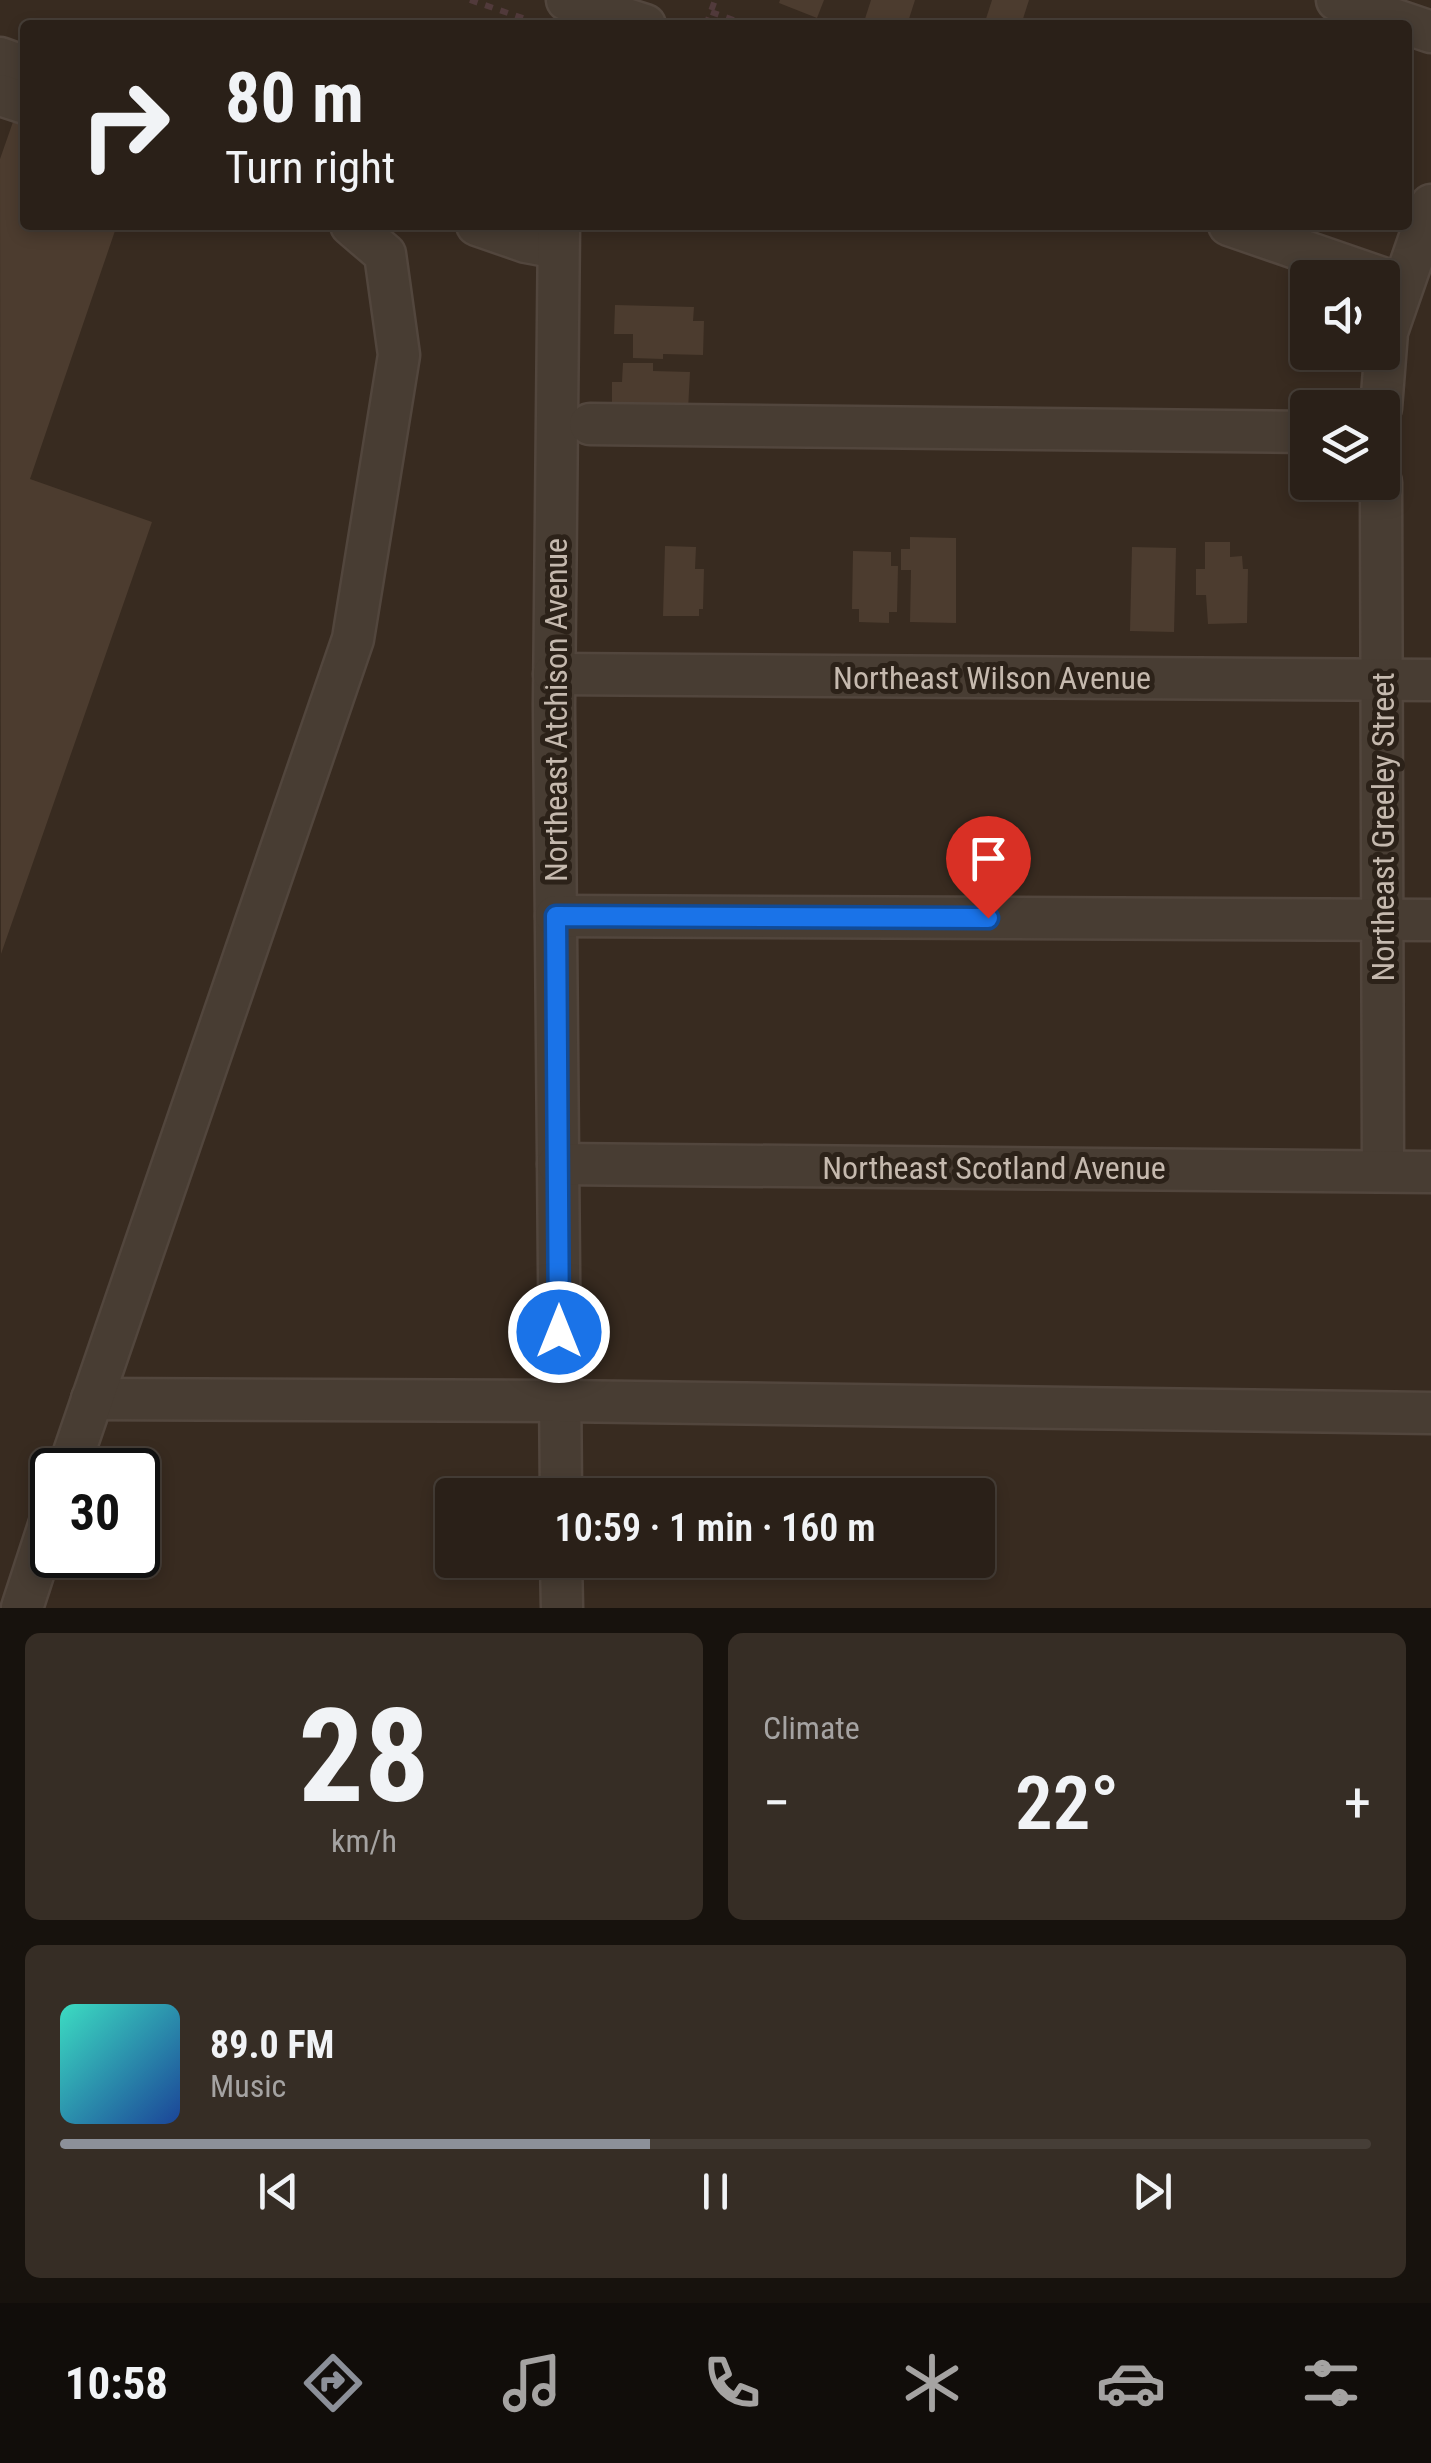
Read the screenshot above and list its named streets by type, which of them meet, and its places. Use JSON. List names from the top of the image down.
{
  "streets": {
    "street": [
      "Northeast Wilson Avenue",
      "Northeast Atchison Avenue",
      "Northeast Greeley Street",
      "Northeast Scotland Avenue"
    ]
  },
  "crossings": [
    ["Northeast Wilson Avenue", "Northeast Atchison Avenue"],
    ["Northeast Wilson Avenue", "Northeast Greeley Street"],
    ["Northeast Atchison Avenue", "Northeast Scotland Avenue"],
    ["Northeast Greeley Street", "Northeast Scotland Avenue"]
  ],
  "page": {
    "turn": ["80 m", "Turn right"],
    "limit": "30",
    "trip": "10:59 · 1 min · 160 m",
    "tile": [
      ["28", "km/h"],
      "Climate"
    ],
    "heat": ["−", "22°", "+"],
    "song": ["89.0 FM", "Music"],
    "tabs": "10:58"
  }
}
